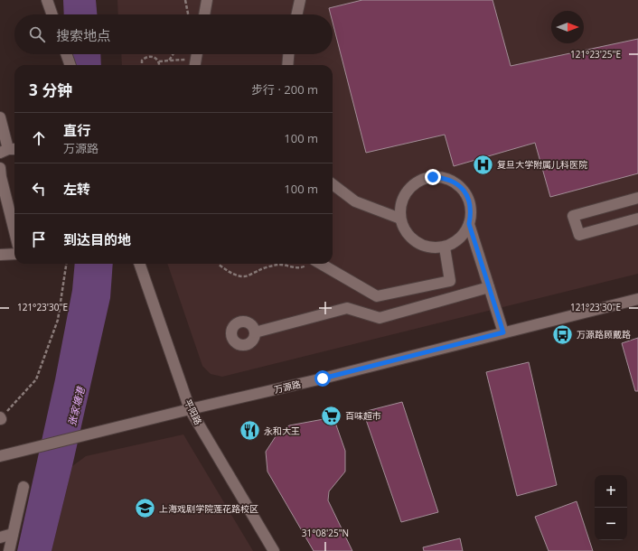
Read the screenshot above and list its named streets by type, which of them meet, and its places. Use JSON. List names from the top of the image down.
{
  "streets": {
    "street": ["万源路", "平阳路"]
  },
  "crossings": [
    ["万源路", "平阳路"]
  ],
  "water": ["张家塘港"],
  "places": {
    "hospital": ["复旦大学附属儿科医院"],
    "bus stop": ["万源路顾戴路"],
    "supermarket": ["百味超市"],
    "restaurant": ["永和大王"],
    "school or university": ["上海戏剧学院莲花路校区"]
  },
  "north": "right",
  "page": {
    "search": "搜索地点",
    "heading": ["3 分钟", "步行 · 200 m"],
    "list": [
      ["直行", "万源路", "100 m"],
      ["左转", "100 m"],
      "到达目的地"
    ],
    "map_buttons": ["+", "−"]
  },
  "coordinates": ["121°23'25\"E", "121°23'30\"E", "31°08'25\"N"]
}
